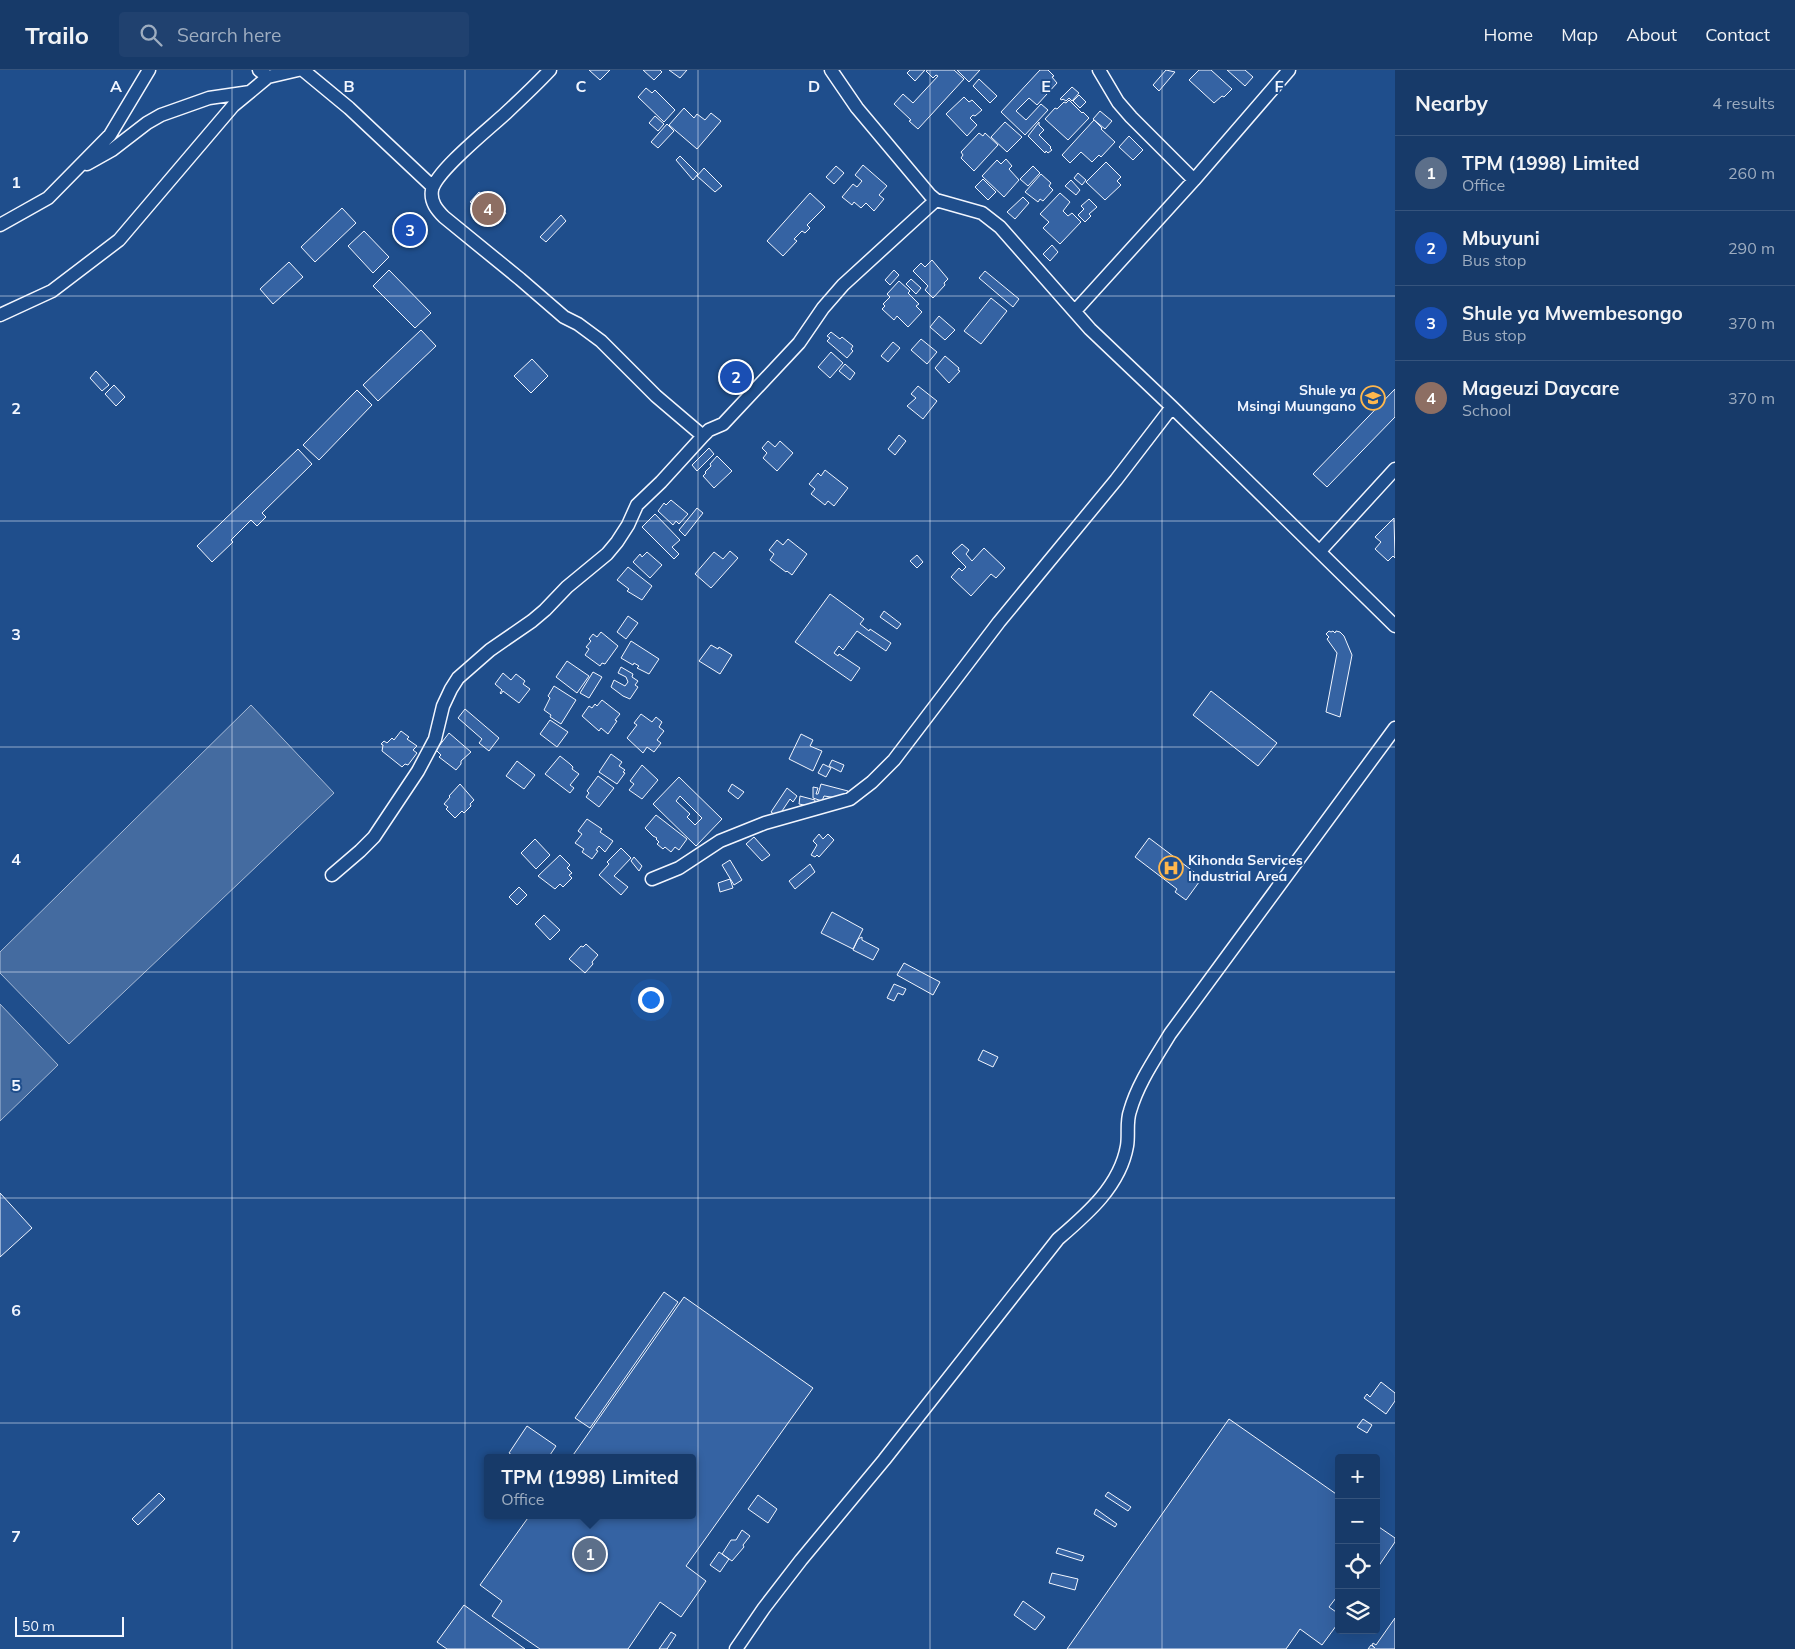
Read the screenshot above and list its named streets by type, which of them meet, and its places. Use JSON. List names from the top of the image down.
{
  "places": {
    "school or university": ["Shule ya Msingi Muungano"],
    "hospital": ["Kihonda Services Industrial Area"]
  },
  "scale_bar": "50 m",
  "page": {
    "header": "Trailo",
    "search": "Search here",
    "nav": [
      "Home",
      "Map",
      "About",
      "Contact"
    ],
    "heading": ["Nearby", "4 results"],
    "list": [
      {
        "mark": "1",
        "name": "TPM (1998) Limited",
        "note": "Office",
        "value": "260 m"
      },
      {
        "mark": "2",
        "name": "Mbuyuni",
        "note": "Bus stop",
        "value": "290 m"
      },
      {
        "mark": "3",
        "name": "Shule ya Mwembesongo",
        "note": "Bus stop",
        "value": "370 m"
      },
      {
        "mark": "4",
        "name": "Mageuzi Daycare",
        "note": "School",
        "value": "370 m"
      }
    ],
    "pins": [
      "4",
      "3",
      "2",
      "1"
    ],
    "map_buttons": ["+", "−"],
    "popup": ["TPM (1998) Limited", "Office"],
    "scale": "50 m"
  },
  "grid": {
    "columns": [
      "A",
      "B",
      "C",
      "D",
      "E",
      "F"
    ],
    "rows": [
      "1",
      "2",
      "3",
      "4",
      "5",
      "6",
      "7"
    ]
  }
}
